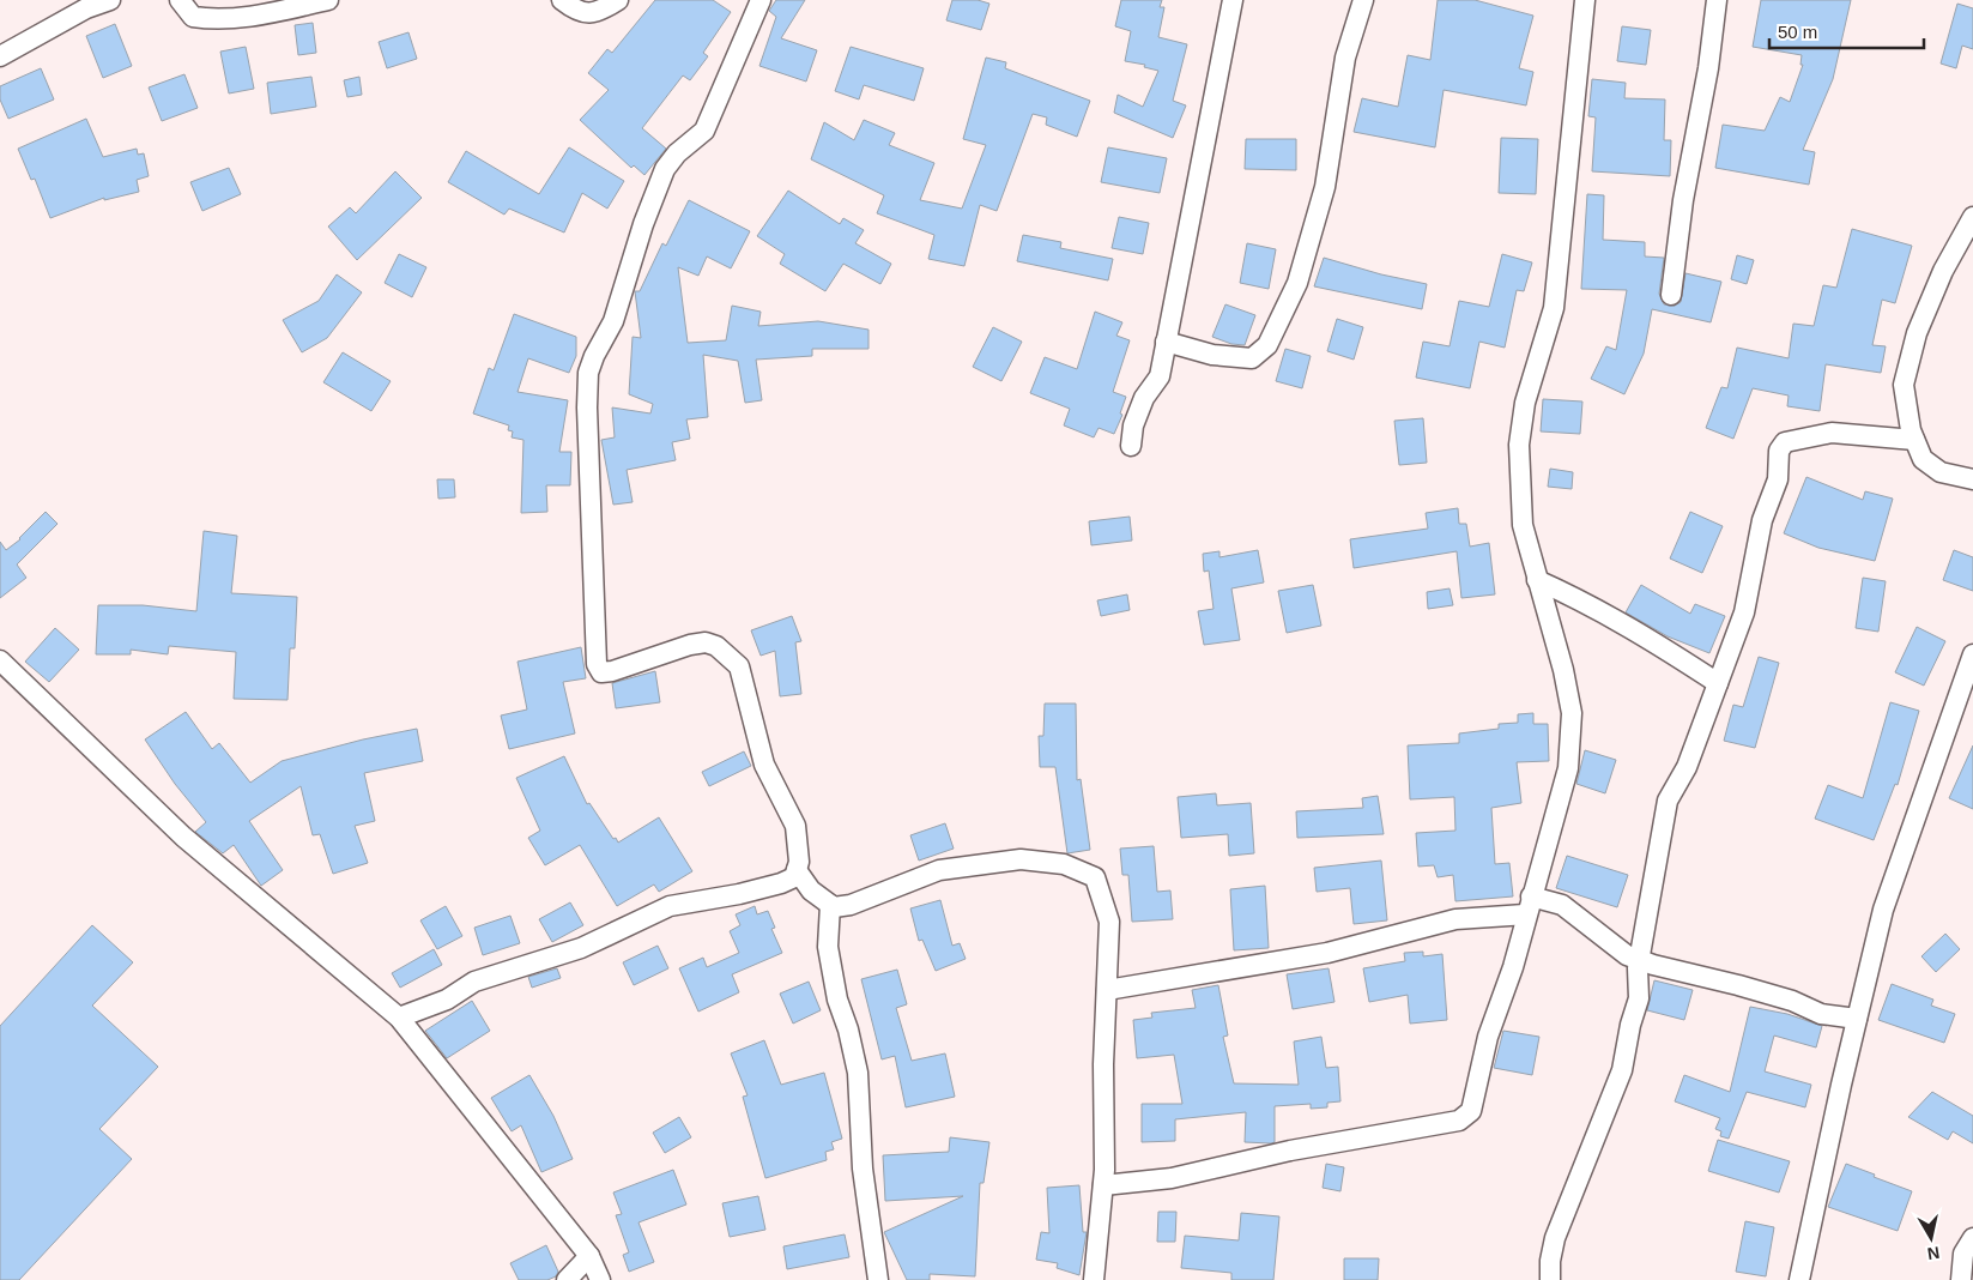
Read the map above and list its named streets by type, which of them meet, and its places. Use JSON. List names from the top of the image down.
{
  "scale_bar": "50 m",
  "north": "bottom"
}
